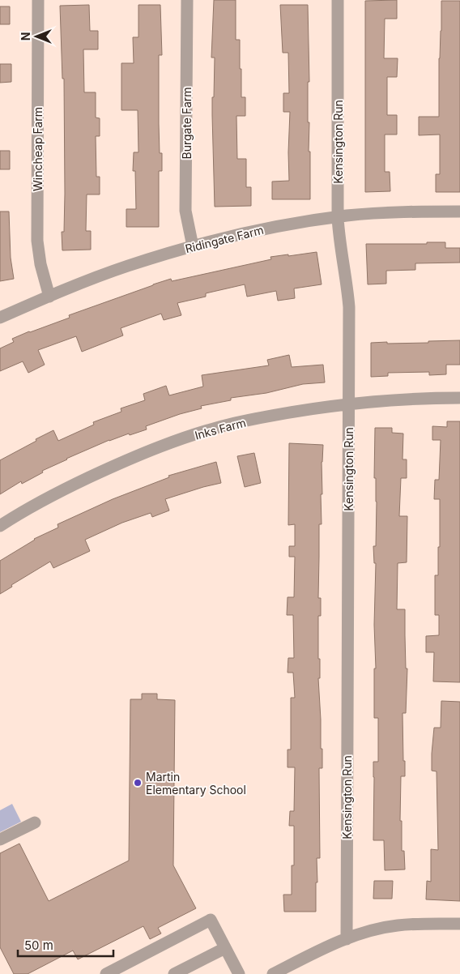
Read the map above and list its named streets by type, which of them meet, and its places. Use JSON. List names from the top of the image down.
{
  "streets": {
    "street": [
      "Burgate Farm",
      "Kensington Run",
      "Wincheap Farm",
      "Ridingate Farm",
      "Inks Farm"
    ]
  },
  "crossings": [
    ["Burgate Farm", "Ridingate Farm"],
    ["Kensington Run", "Ridingate Farm"],
    ["Kensington Run", "Inks Farm"],
    ["Wincheap Farm", "Ridingate Farm"]
  ],
  "places": ["Martin Elementary School"],
  "scale_bar": "50 m",
  "north": "left"
}
